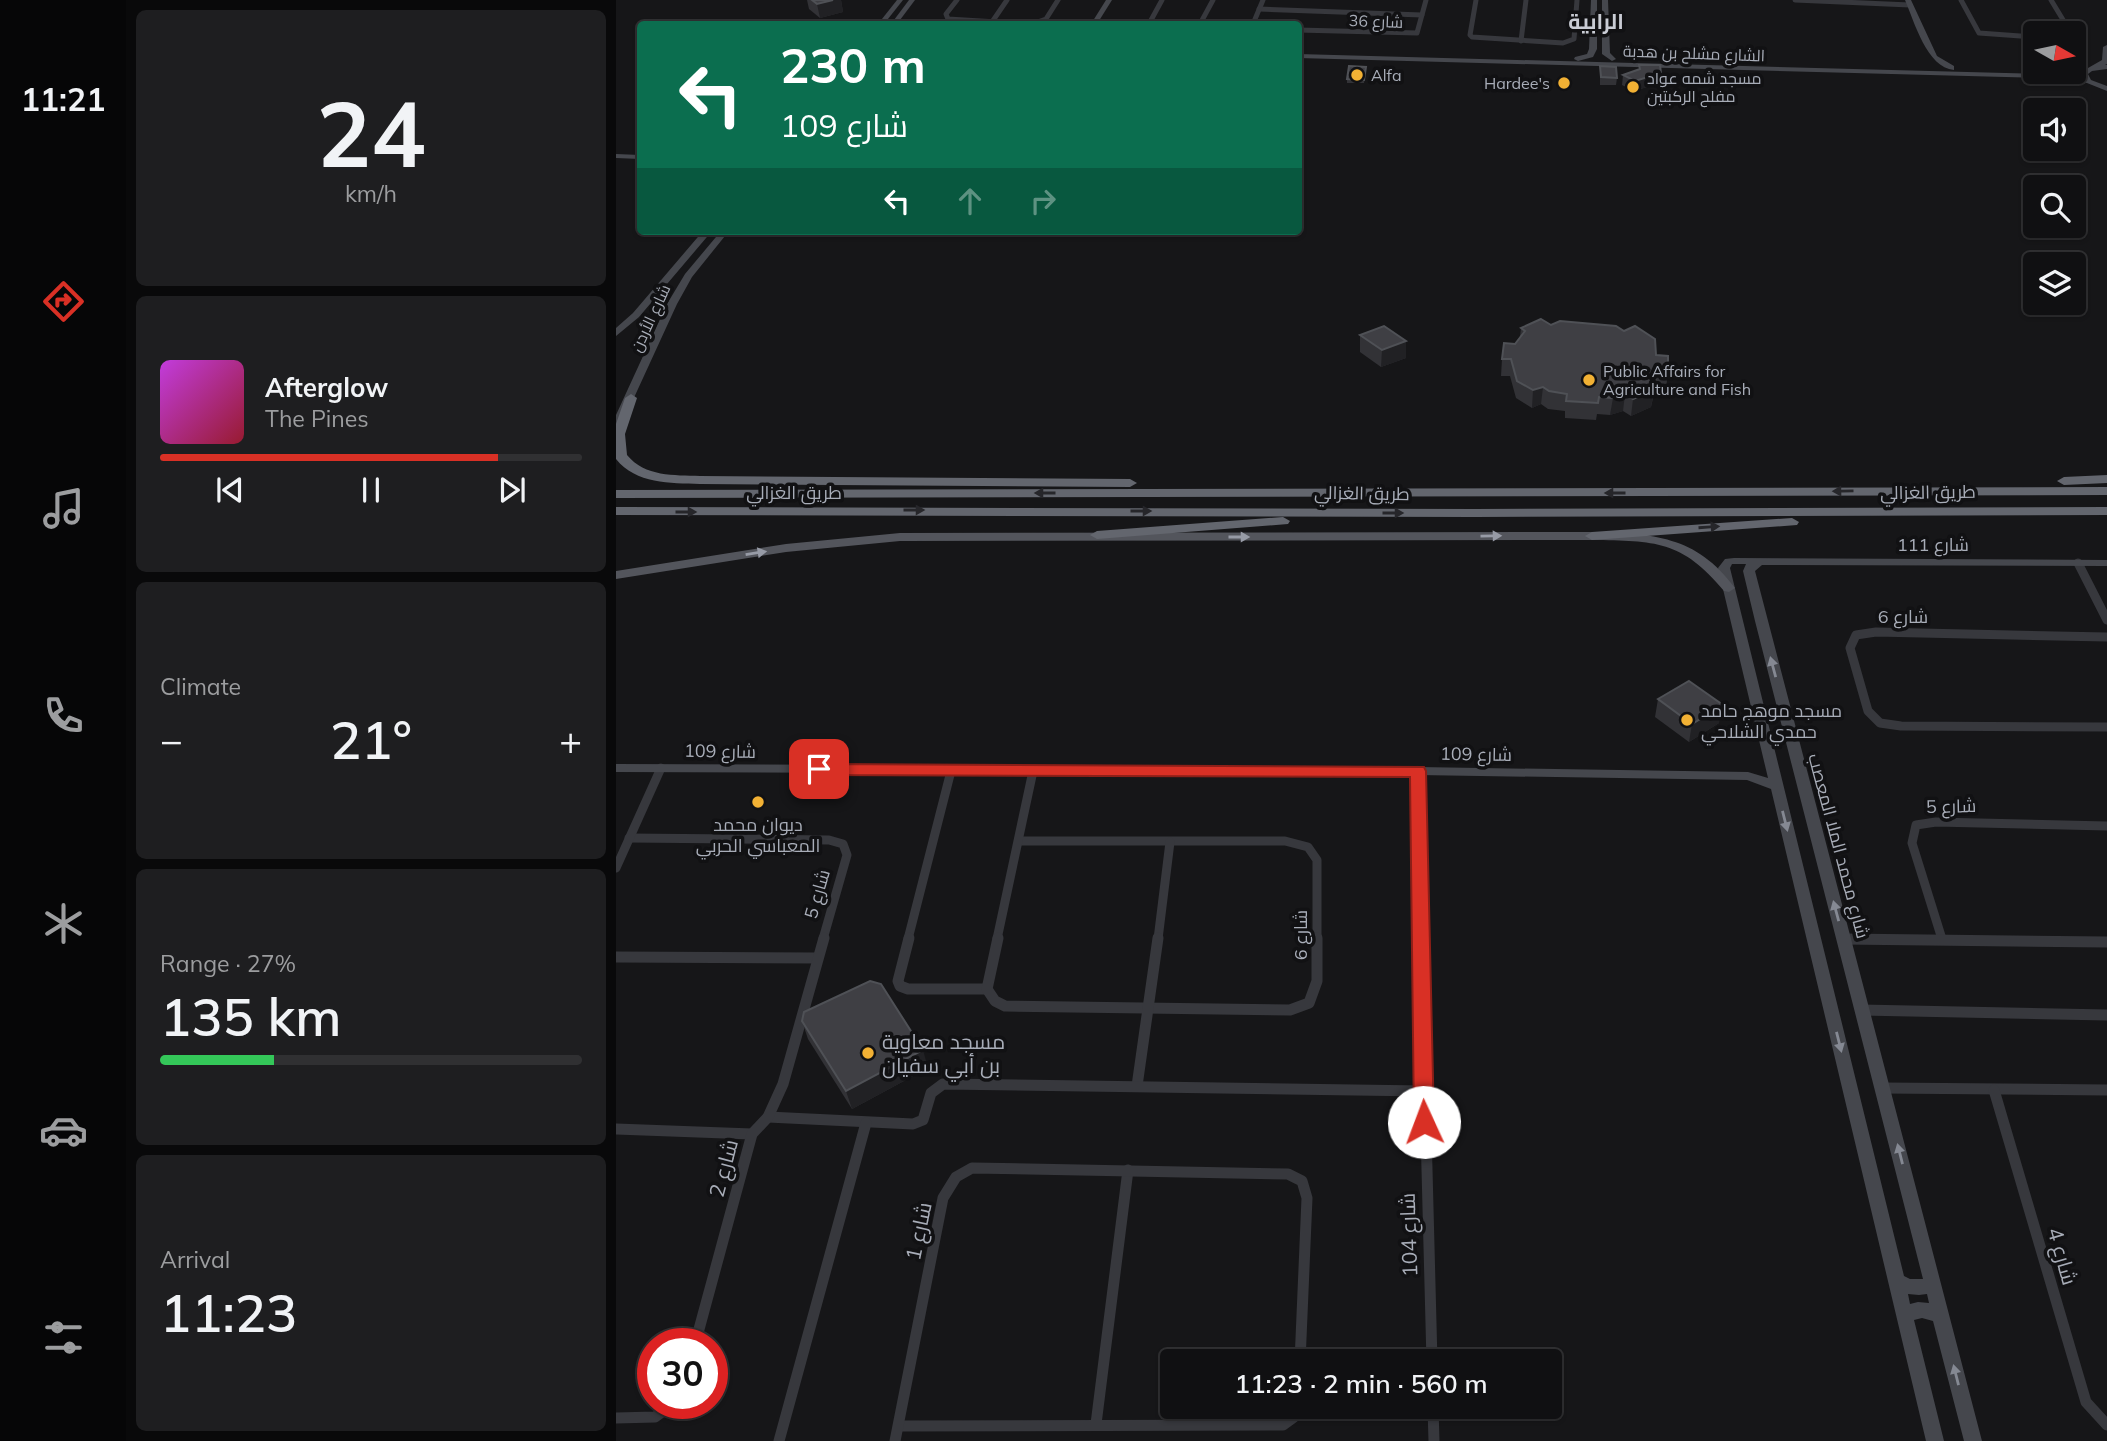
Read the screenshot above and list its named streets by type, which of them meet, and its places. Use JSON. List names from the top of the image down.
{
  "streets": {
    "highway": ["طريق الغزالي"],
    "street": [
      "شارع 36",
      "الشارع مشلح بن هدبة",
      "شارع الأردن",
      "شارع 111",
      "شارع 6",
      "شارع 109",
      "شارع 5",
      "شارع محمد الملا المعصب",
      "شارع 2",
      "شارع 1",
      "شارع 104",
      "شارع 4"
    ]
  },
  "crossings": [
    ["شارع 111", "شارع محمد الملا المعصب"],
    ["شارع 109", "شارع 104"],
    ["شارع 5", "شارع 2"]
  ],
  "districts": ["الرابية"],
  "places": [
    "Alfa",
    "Hardee's",
    "مسجد شمه عواد مفلح الركبتين",
    "Public Affairs for Agriculture and Fish",
    "مسجد موهج حامد حمدي الشلاحي",
    "ديوان محمد المعباسي الحربي",
    "مسجد معاوية بن أبي سفيان"
  ],
  "north": "right",
  "page": {
    "tabs": "11:21",
    "tile": [
      ["24", "km/h"],
      "Climate",
      ["Range · 27%", "135 km"],
      ["Arrival", "11:23"]
    ],
    "turn": ["230 m", "شارع 109"],
    "song": ["Afterglow", "The Pines"],
    "heat": ["−", "21°", "+"],
    "limit": "30",
    "trip": "11:23 · 2 min · 560 m"
  }
}
